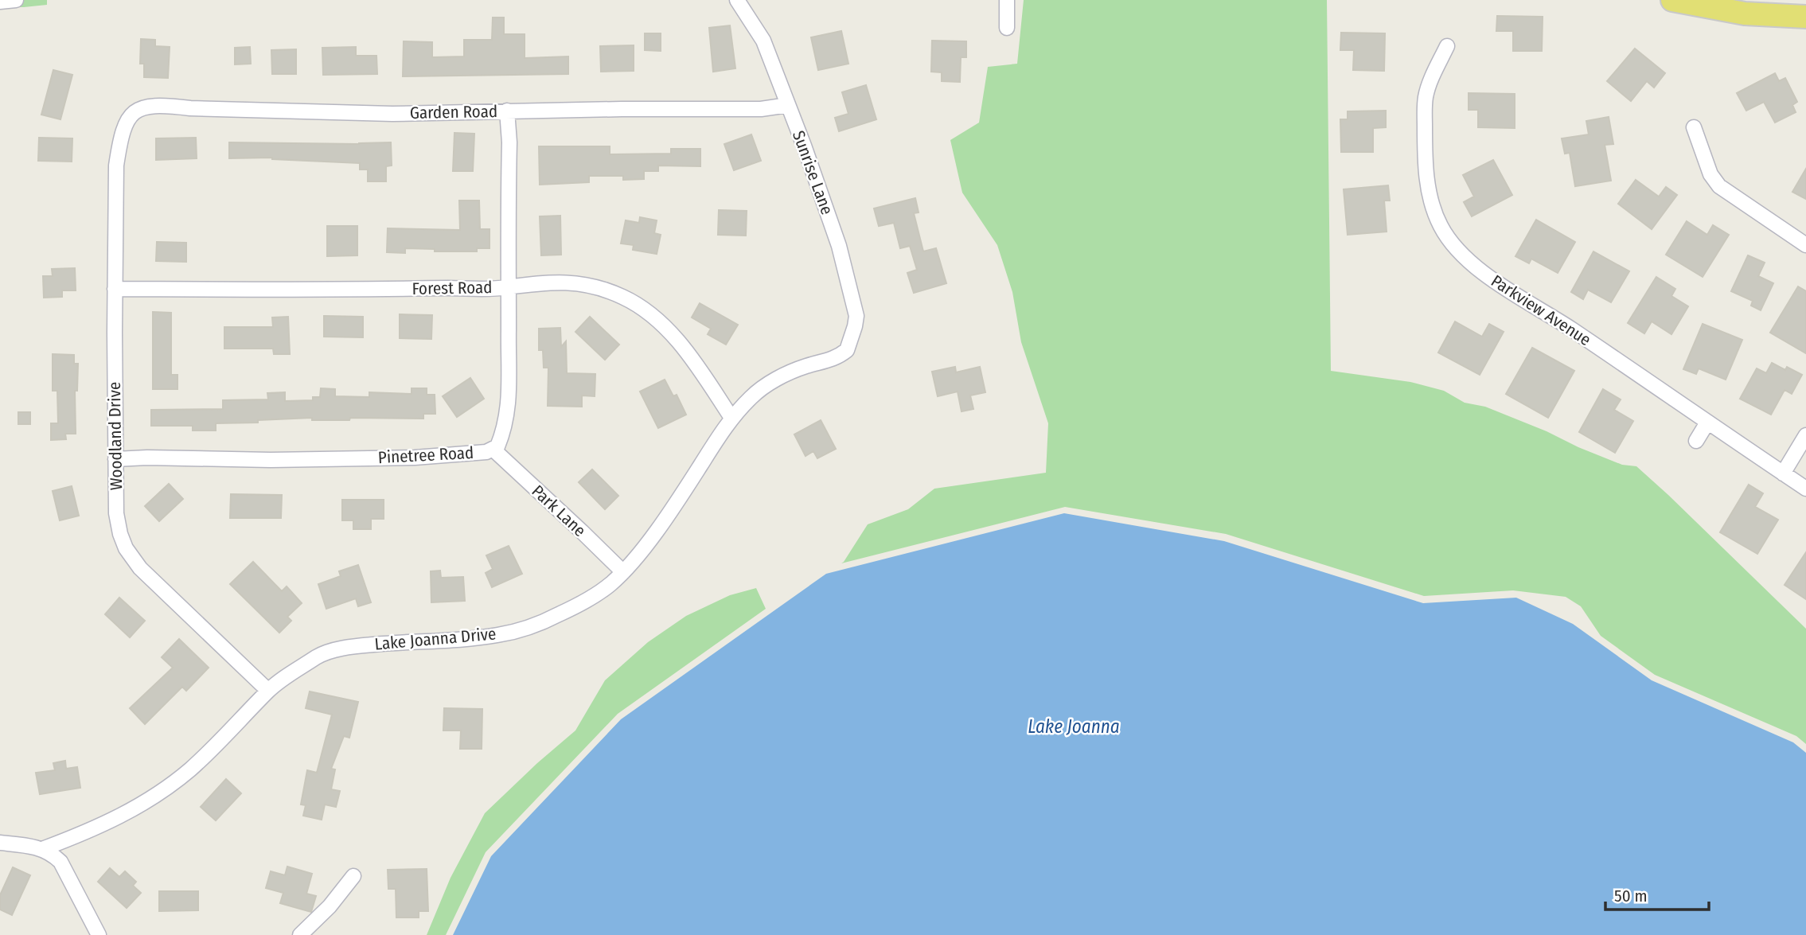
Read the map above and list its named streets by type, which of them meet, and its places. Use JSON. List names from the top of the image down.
{
  "streets": {
    "street": [
      "Garden Road",
      "Sunrise Lane",
      "Forest Road",
      "Parkview Avenue",
      "Woodland Drive",
      "Pinetree Road",
      "Park Lane",
      "Lake Joanna Drive"
    ]
  },
  "crossings": [
    ["Garden Road", "Sunrise Lane"],
    ["Garden Road", "Woodland Drive"],
    ["Garden Road", "Pinetree Road"],
    ["Sunrise Lane", "Lake Joanna Drive"],
    ["Forest Road", "Woodland Drive"],
    ["Forest Road", "Pinetree Road"],
    ["Forest Road", "Lake Joanna Drive"],
    ["Woodland Drive", "Pinetree Road"],
    ["Woodland Drive", "Lake Joanna Drive"],
    ["Pinetree Road", "Park Lane"],
    ["Park Lane", "Lake Joanna Drive"]
  ],
  "water": ["Lake Joanna"],
  "scale_bar": "50 m"
}
